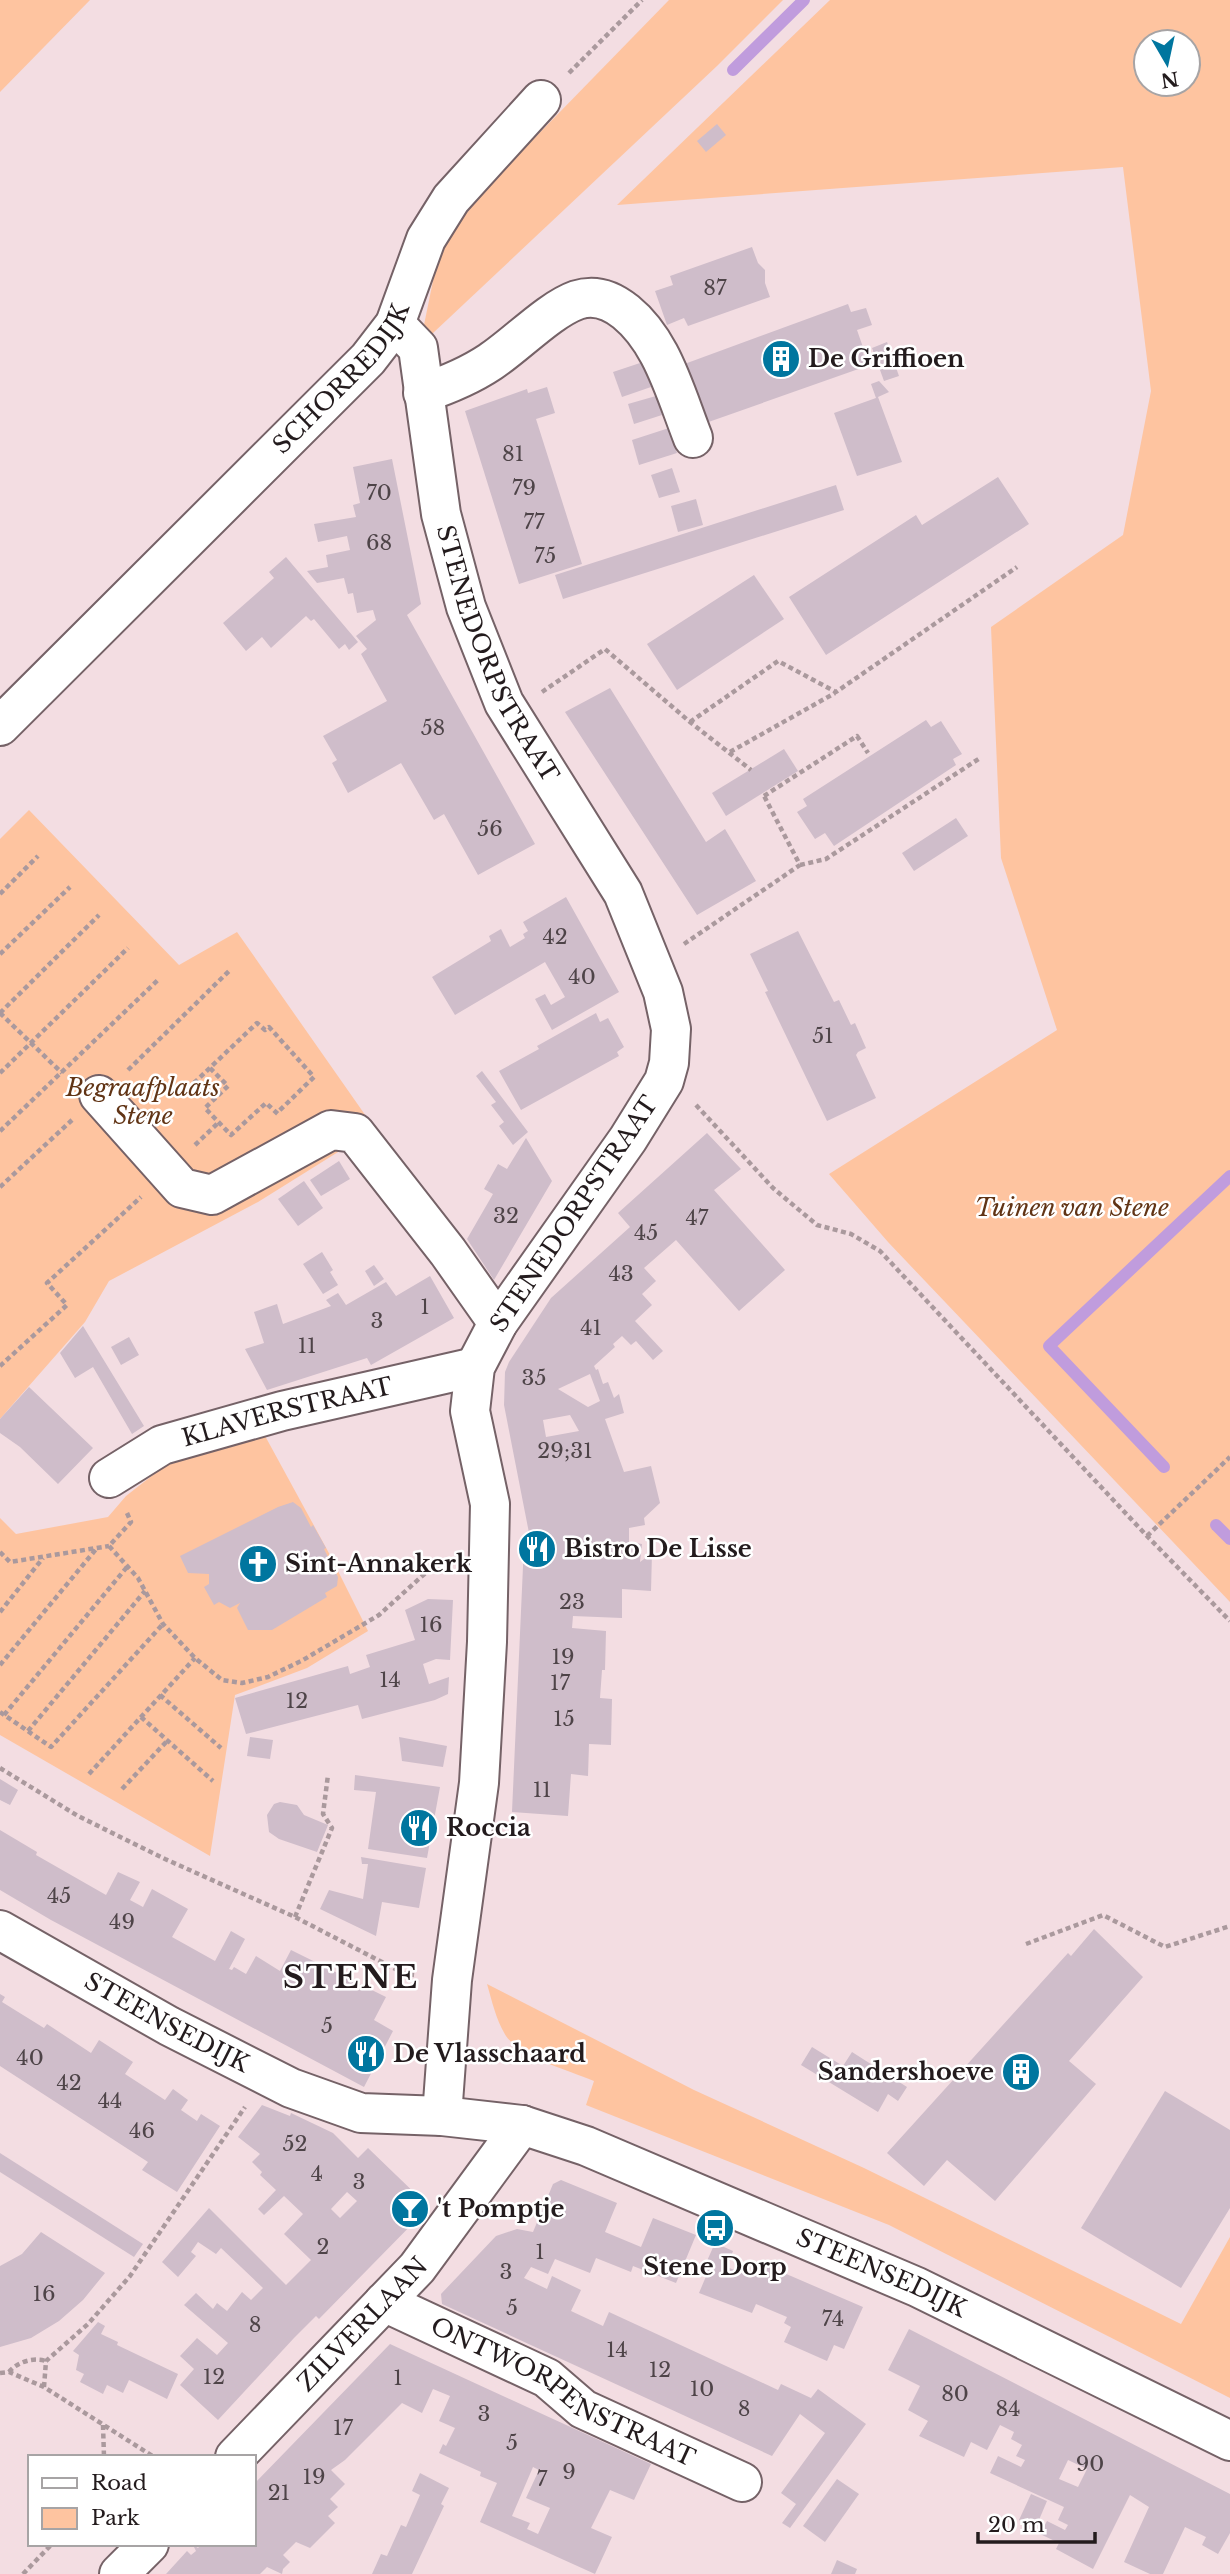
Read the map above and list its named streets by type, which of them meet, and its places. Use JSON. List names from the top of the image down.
{
  "streets": {
    "street": [
      "SCHORREDIJK",
      "STENEDORPSTRAAT",
      "KLAVERSTRAAT",
      "STEENSEDIJK",
      "ZILVERLAAN",
      "ONTWORPENSTRAAT"
    ]
  },
  "crossings": [
    ["SCHORREDIJK", "STENEDORPSTRAAT"],
    ["STENEDORPSTRAAT", "KLAVERSTRAAT"],
    ["STENEDORPSTRAAT", "STEENSEDIJK"],
    ["STEENSEDIJK", "ZILVERLAAN"],
    ["ZILVERLAAN", "ONTWORPENSTRAAT"]
  ],
  "districts": ["STENE"],
  "parks": ["Begraafplaats Stene", "Tuinen van Stene"],
  "places": {
    "building": ["De Griffioen", "Sandershoeve"],
    "restaurant": ["Bistro De Lisse", "Roccia", "De Vlasschaard"],
    "church": ["Sint-Annakerk"],
    "bar": ["'t Pomptje"],
    "bus stop": ["Stene Dorp"]
  },
  "house_numbers": [
    "87",
    "81",
    "79",
    "70",
    "77",
    "68",
    "75",
    "58",
    "56",
    "42",
    "40",
    "51",
    "32",
    "47",
    "45",
    "43",
    "1",
    "3",
    "41",
    "11",
    "35",
    "29;31",
    "23",
    "16",
    "19",
    "14",
    "17",
    "12",
    "15",
    "11",
    "45",
    "49",
    "5",
    "40",
    "42",
    "44",
    "46",
    "52",
    "4",
    "3",
    "2",
    "1",
    "3",
    "16",
    "5",
    "74",
    "8",
    "14",
    "12",
    "12",
    "1",
    "10",
    "80",
    "8",
    "84",
    "3",
    "17",
    "5",
    "90",
    "9",
    "19",
    "7",
    "21"
  ],
  "legend": ["Road", "Park"],
  "scale_bar": "20 m",
  "north": "bottom"
}
